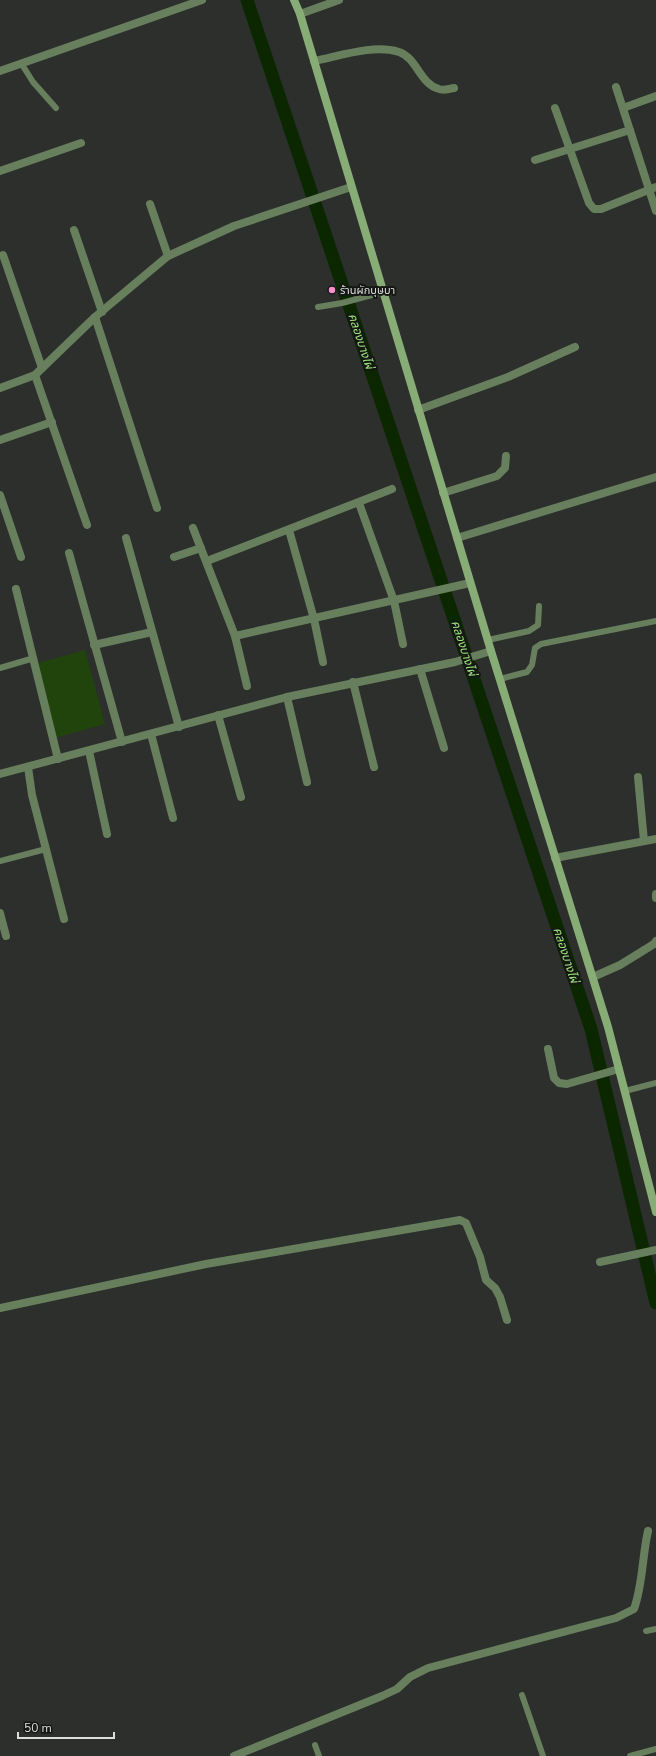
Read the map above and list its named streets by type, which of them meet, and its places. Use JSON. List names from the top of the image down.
{
  "water": ["คลองบางไผ่"],
  "places": ["ร้านผักบุษบา"],
  "scale_bar": "50 m"
}
